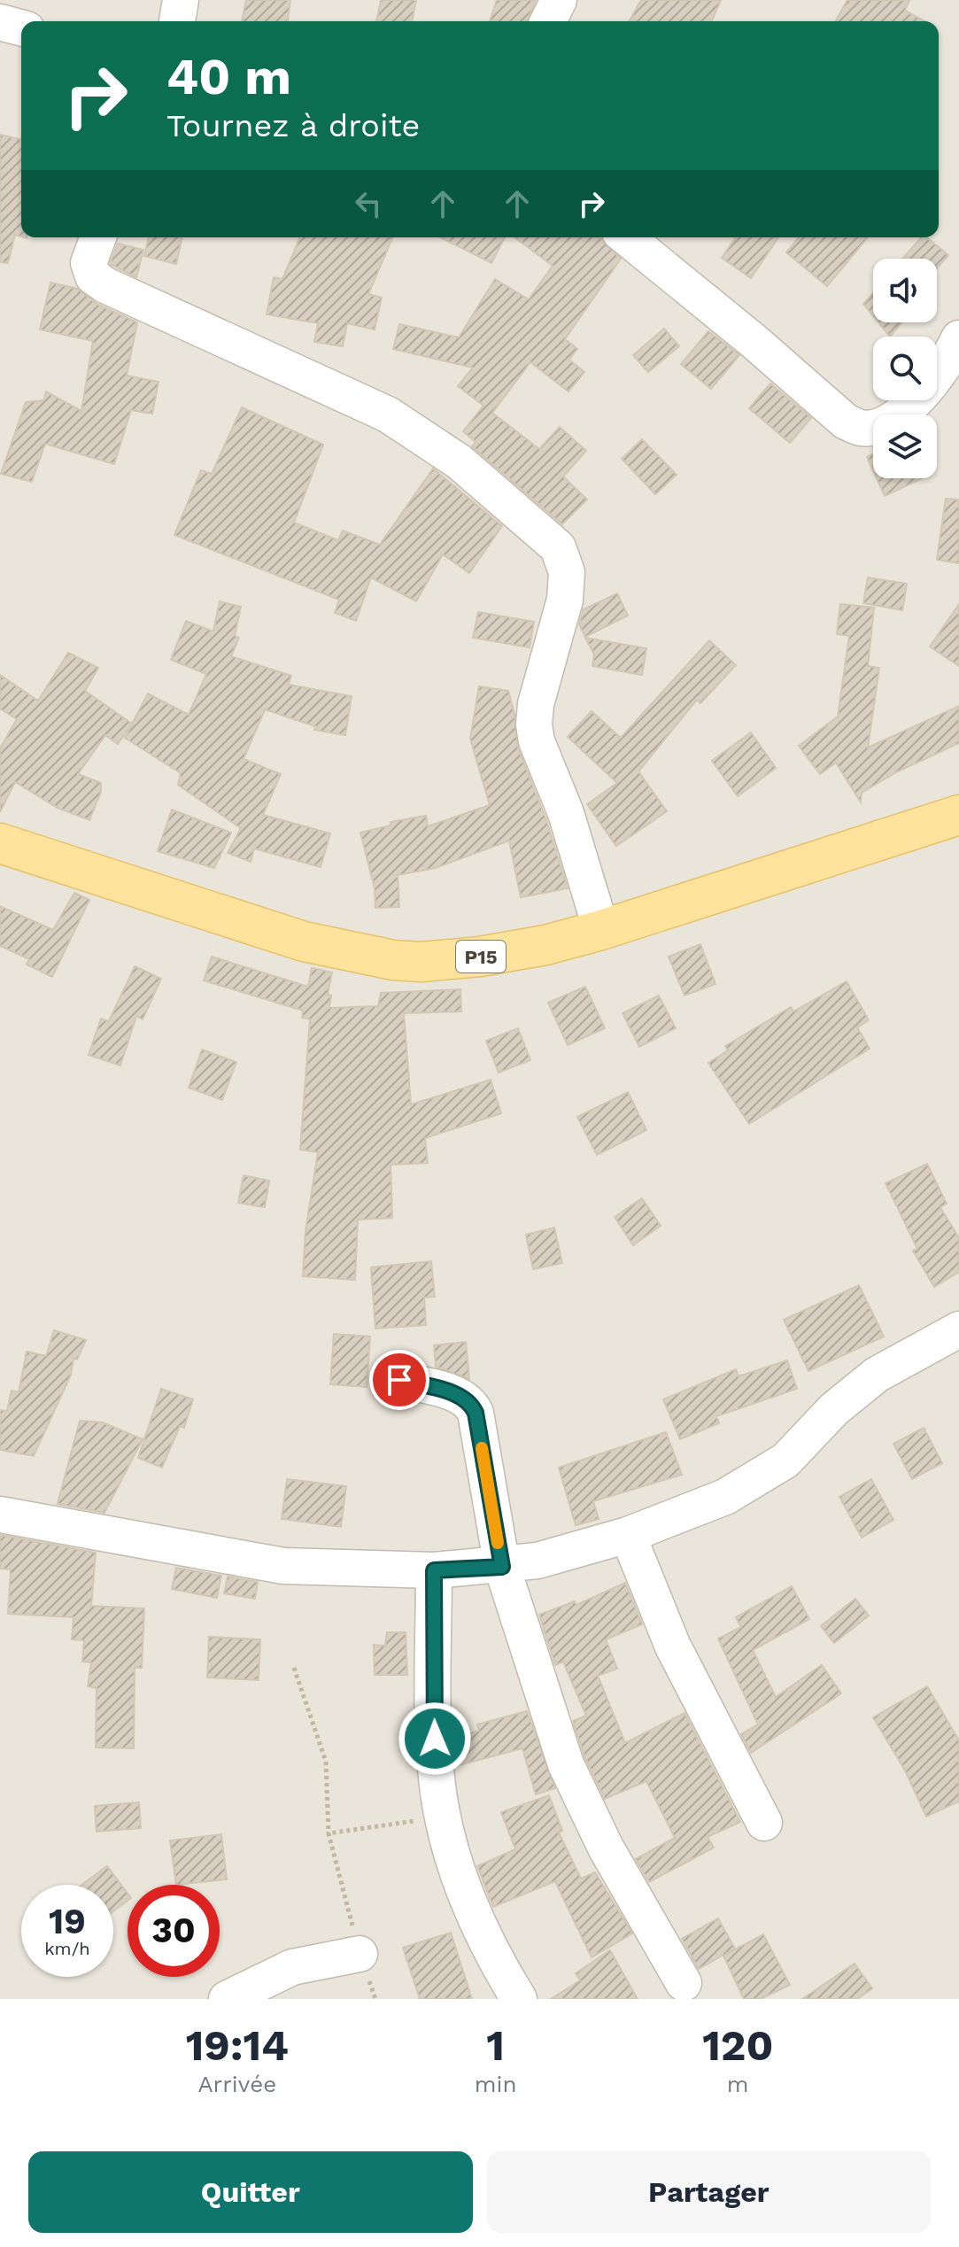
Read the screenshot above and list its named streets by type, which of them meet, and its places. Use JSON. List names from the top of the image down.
{
  "streets": {
    "main road": ["P15"]
  },
  "page": {
    "turn": ["40 m", "Tournez à droite"],
    "speed": "19 km/h",
    "limit": "30",
    "eta": [
      "19:14",
      "Arrivée",
      "1",
      "min",
      "120",
      "m"
    ],
    "buttons": ["Quitter", "Partager"]
  }
}
